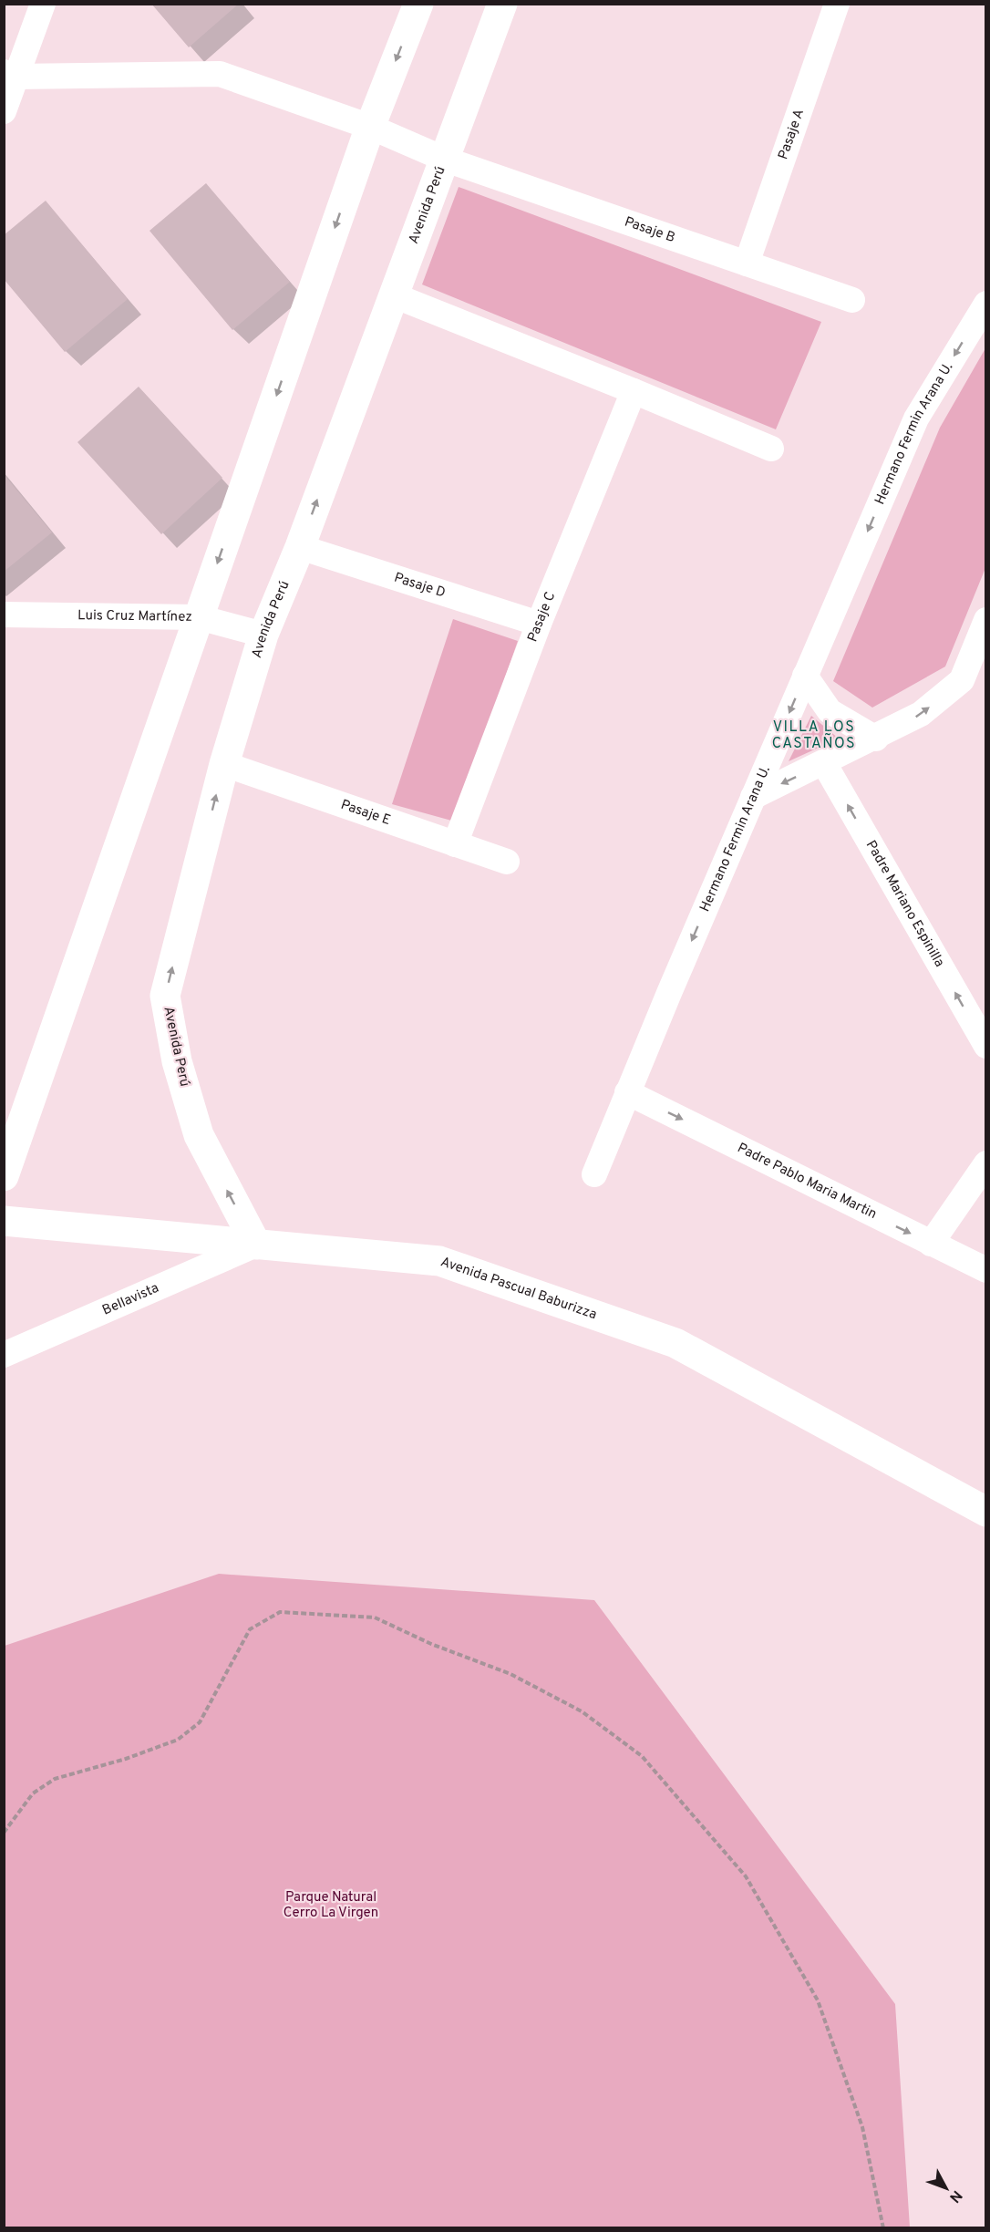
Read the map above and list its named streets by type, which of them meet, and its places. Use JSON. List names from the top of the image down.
{
  "streets": {
    "street": [
      "Pasaje A",
      "Avenida Perú",
      "Pasaje B",
      "Hermano Fermin Arana U.",
      "Pasaje D",
      "Luis Cruz Martínez",
      "Pasaje C",
      "Pasaje E",
      "Padre Mariano Espinilla",
      "Padre Pablo Maria Martin",
      "Avenida Pascual Baburizza",
      "Bellavista"
    ]
  },
  "crossings": [
    ["Pasaje A", "Pasaje B"],
    ["Avenida Perú", "Pasaje B"],
    ["Avenida Perú", "Pasaje D"],
    ["Avenida Perú", "Luis Cruz Martínez"],
    ["Avenida Perú", "Pasaje E"],
    ["Avenida Perú", "Avenida Pascual Baburizza"],
    ["Avenida Perú", "Bellavista"],
    ["Hermano Fermin Arana U.", "Padre Pablo Maria Martin"],
    ["Pasaje D", "Pasaje C"],
    ["Pasaje C", "Pasaje E"],
    ["Avenida Pascual Baburizza", "Bellavista"]
  ],
  "one_way": ["Hermano Fermin Arana U.", "Padre Mariano Espinilla", "Padre Pablo Maria Martin"],
  "districts": ["VILLA LOS CASTAÑOS"],
  "parks": ["Parque Natural Cerro La Virgen"],
  "north": "bottom right"
}
